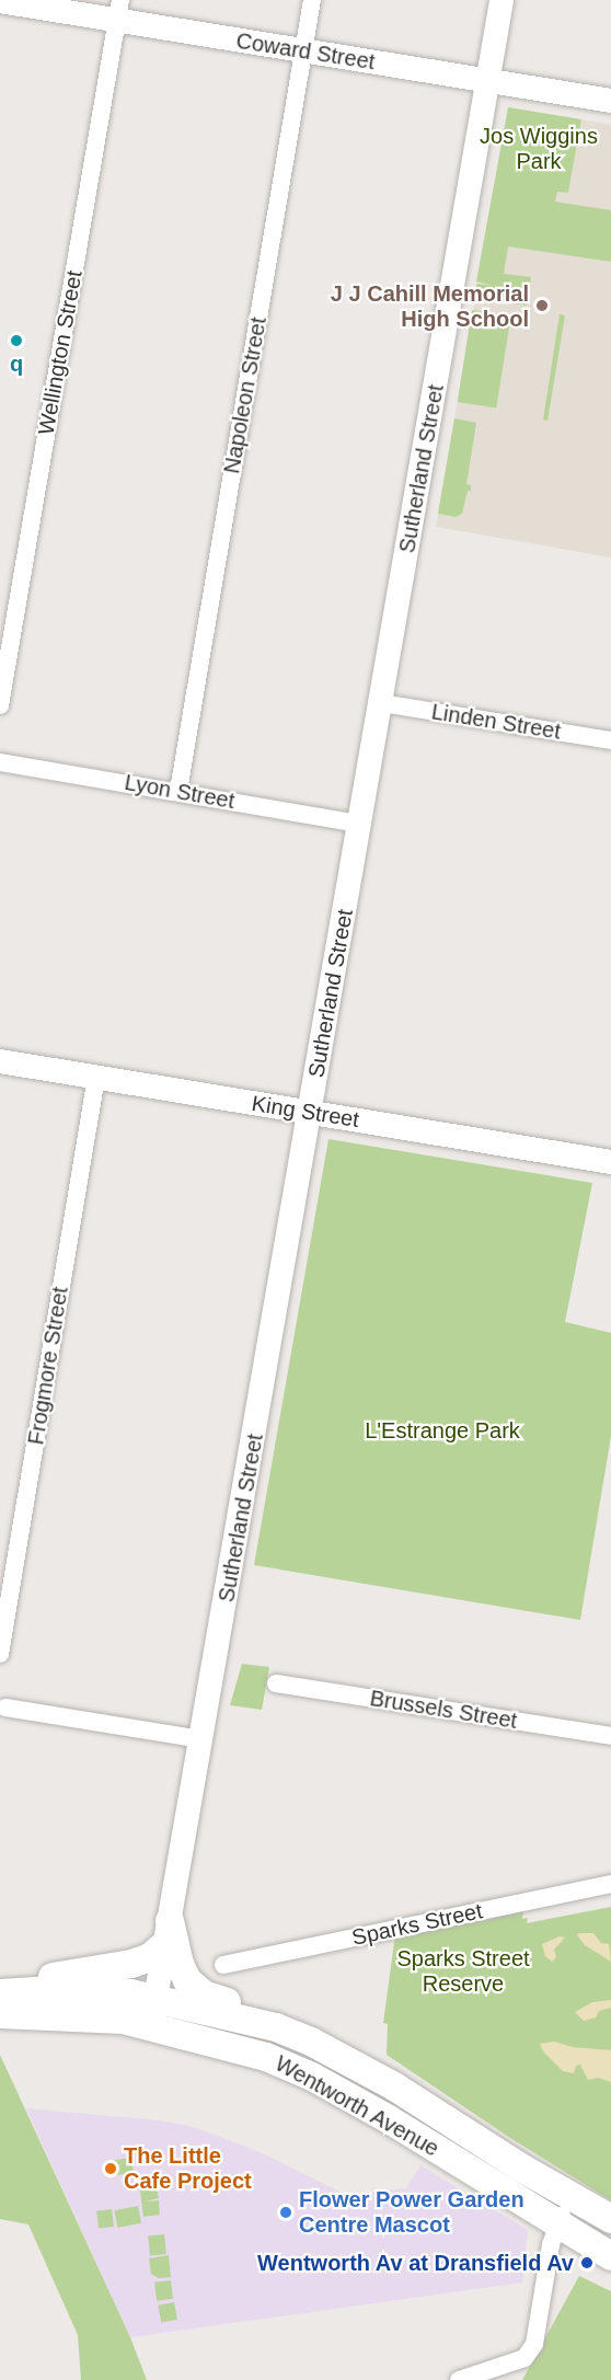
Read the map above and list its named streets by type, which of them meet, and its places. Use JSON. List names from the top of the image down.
{
  "streets": {
    "main road": ["Wentworth Avenue"],
    "street": [
      "Coward Street",
      "Wellington Street",
      "Napoleon Street",
      "Sutherland Street",
      "Linden Street",
      "Lyon Street",
      "King Street",
      "Frogmore Street",
      "Brussels Street",
      "Sparks Street"
    ]
  },
  "crossings": [
    ["Coward Street", "Wellington Street"],
    ["Coward Street", "Napoleon Street"],
    ["Coward Street", "Sutherland Street"],
    ["Napoleon Street", "Lyon Street"],
    ["Sutherland Street", "Linden Street"],
    ["Sutherland Street", "Lyon Street"],
    ["Sutherland Street", "King Street"],
    ["Sutherland Street", "Wentworth Avenue"],
    ["King Street", "Frogmore Street"]
  ],
  "parks": ["Jos Wiggins Park", "L'Estrange Park", "Sparks Street Reserve"],
  "places": [
    "J J Cahill Memorial High School",
    "q",
    "The Little Cafe Project",
    "Flower Power Garden Centre Mascot",
    "Wentworth Av at Dransfield Av"
  ]
}
